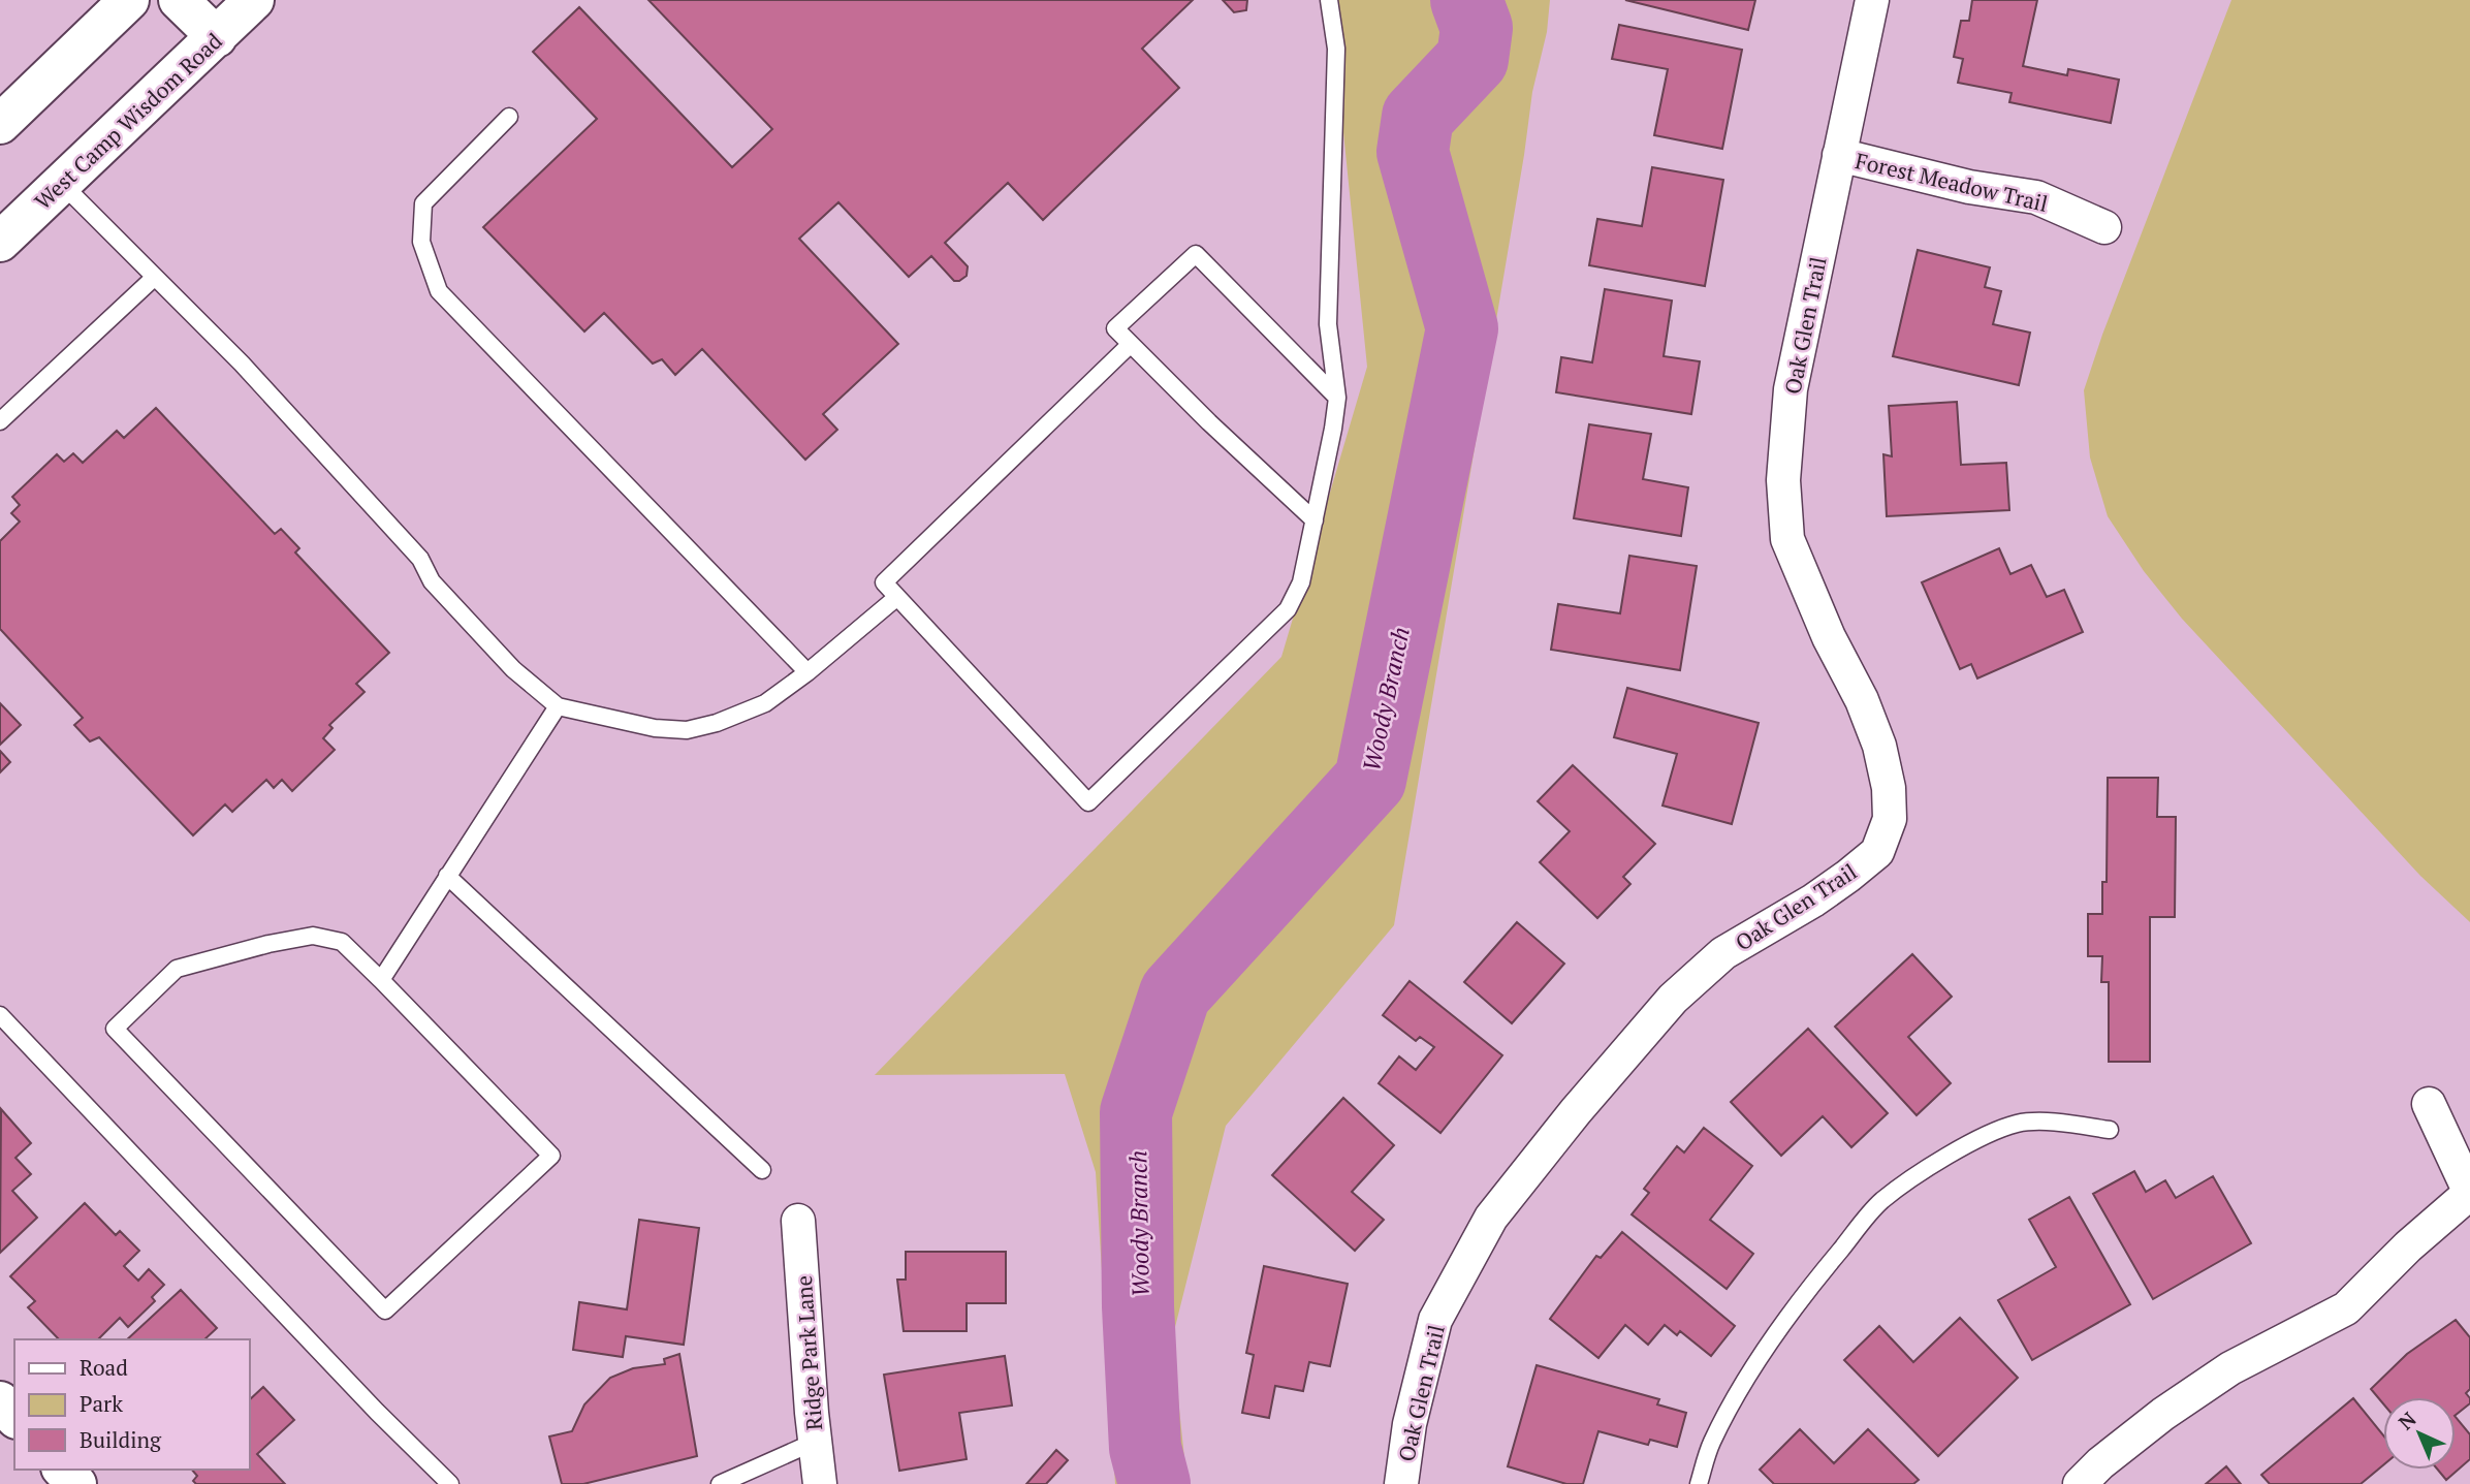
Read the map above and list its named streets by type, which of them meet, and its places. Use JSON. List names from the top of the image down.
{
  "streets": {
    "main road": ["West Camp Wisdom Road"],
    "street": ["Forest Meadow Trail", "Oak Glen Trail", "Ridge Park Lane"]
  },
  "crossings": [
    ["Forest Meadow Trail", "Oak Glen Trail"]
  ],
  "water": ["Woody Branch"],
  "legend": ["Road", "Park", "Building"],
  "north": "top left"
}
